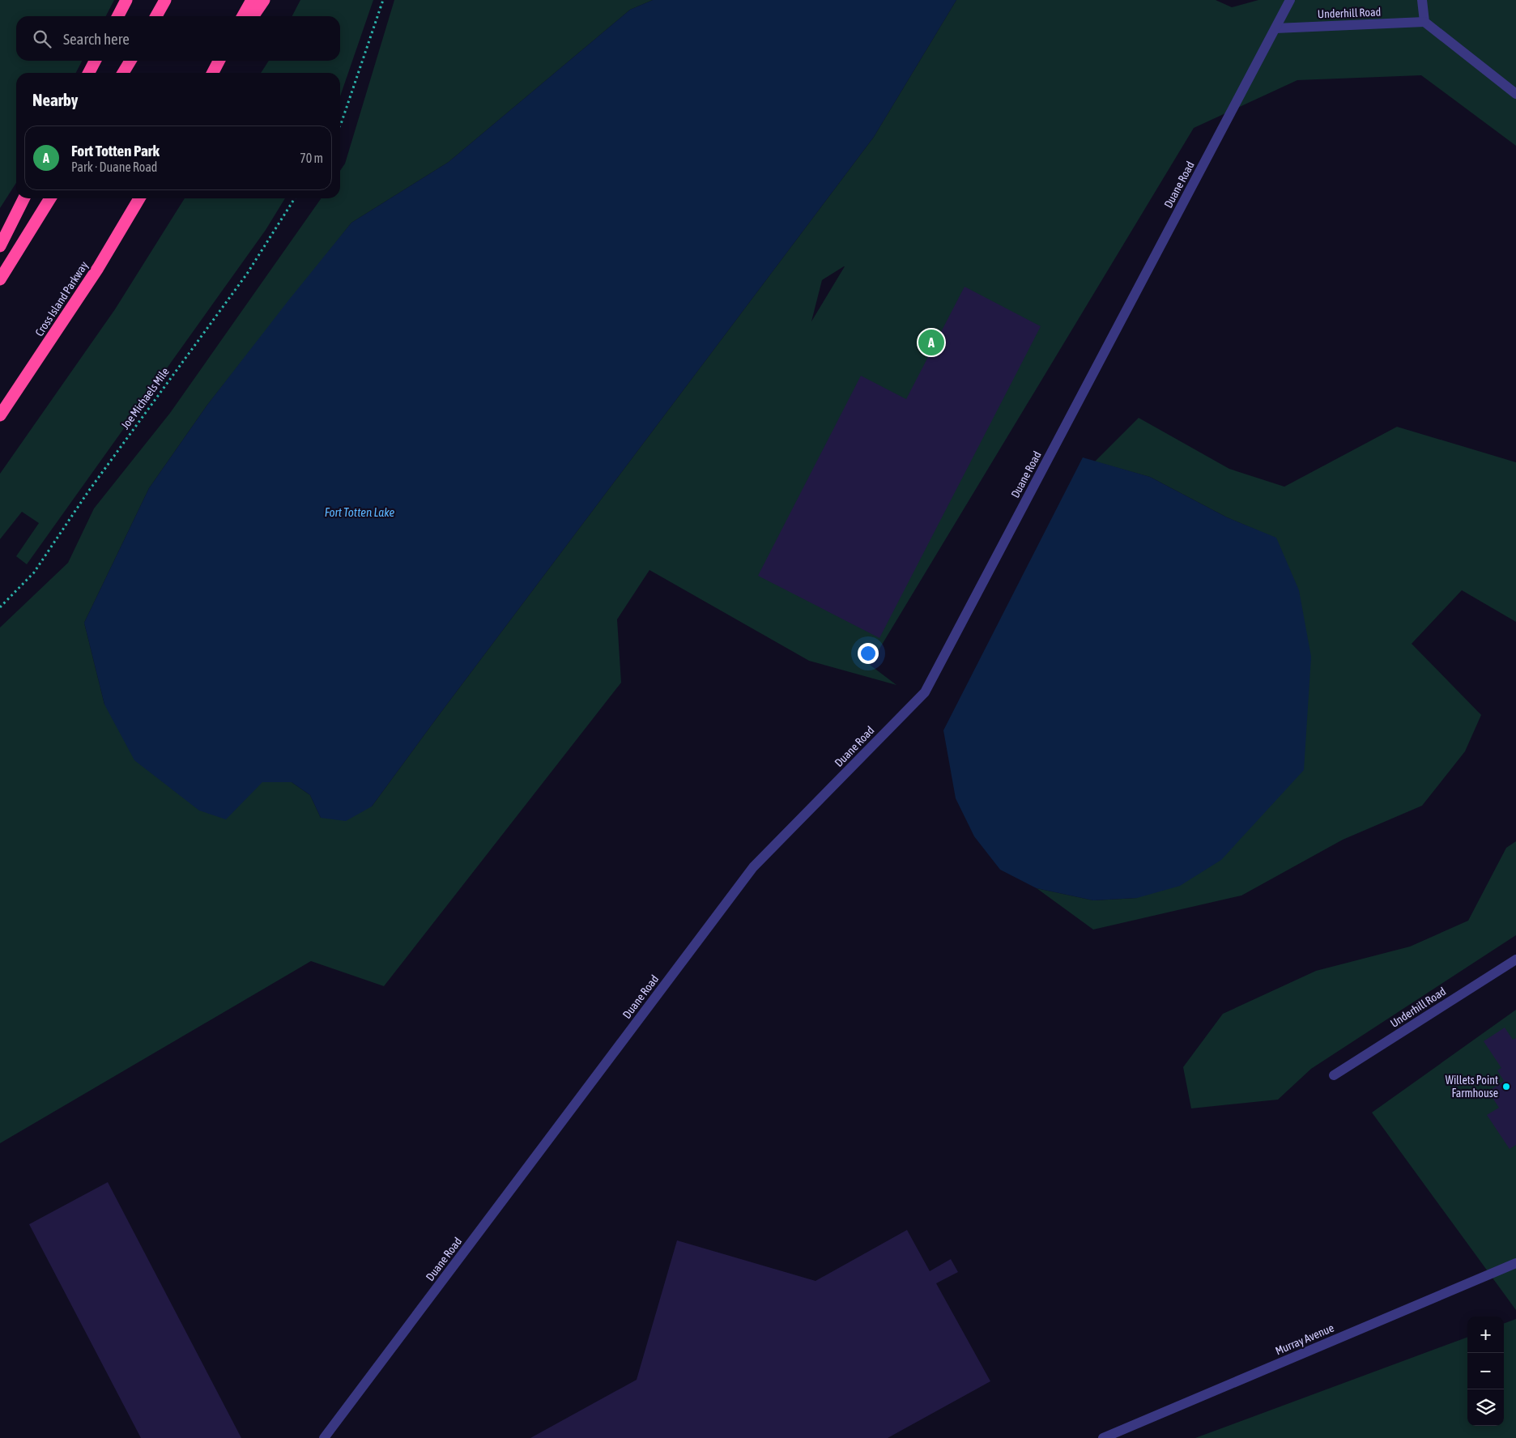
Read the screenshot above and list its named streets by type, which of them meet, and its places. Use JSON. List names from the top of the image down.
{
  "streets": {
    "highway": ["Cross Island Parkway"],
    "street": ["Underhill Road", "Duane Road", "Murray Avenue"],
    "path": ["Joe Michaels Mile"]
  },
  "crossings": [
    ["Underhill Road", "Duane Road"]
  ],
  "water": ["Fort Totten Lake"],
  "places": ["Willets Point Farmhouse"],
  "page": {
    "search": "Search here",
    "heading": "Nearby",
    "list": [
      {
        "mark": "A",
        "name": "Fort Totten Park",
        "note": "Park · Duane Road",
        "value": "70 m"
      }
    ],
    "pins": "A",
    "map_buttons": ["+", "−"]
  }
}
